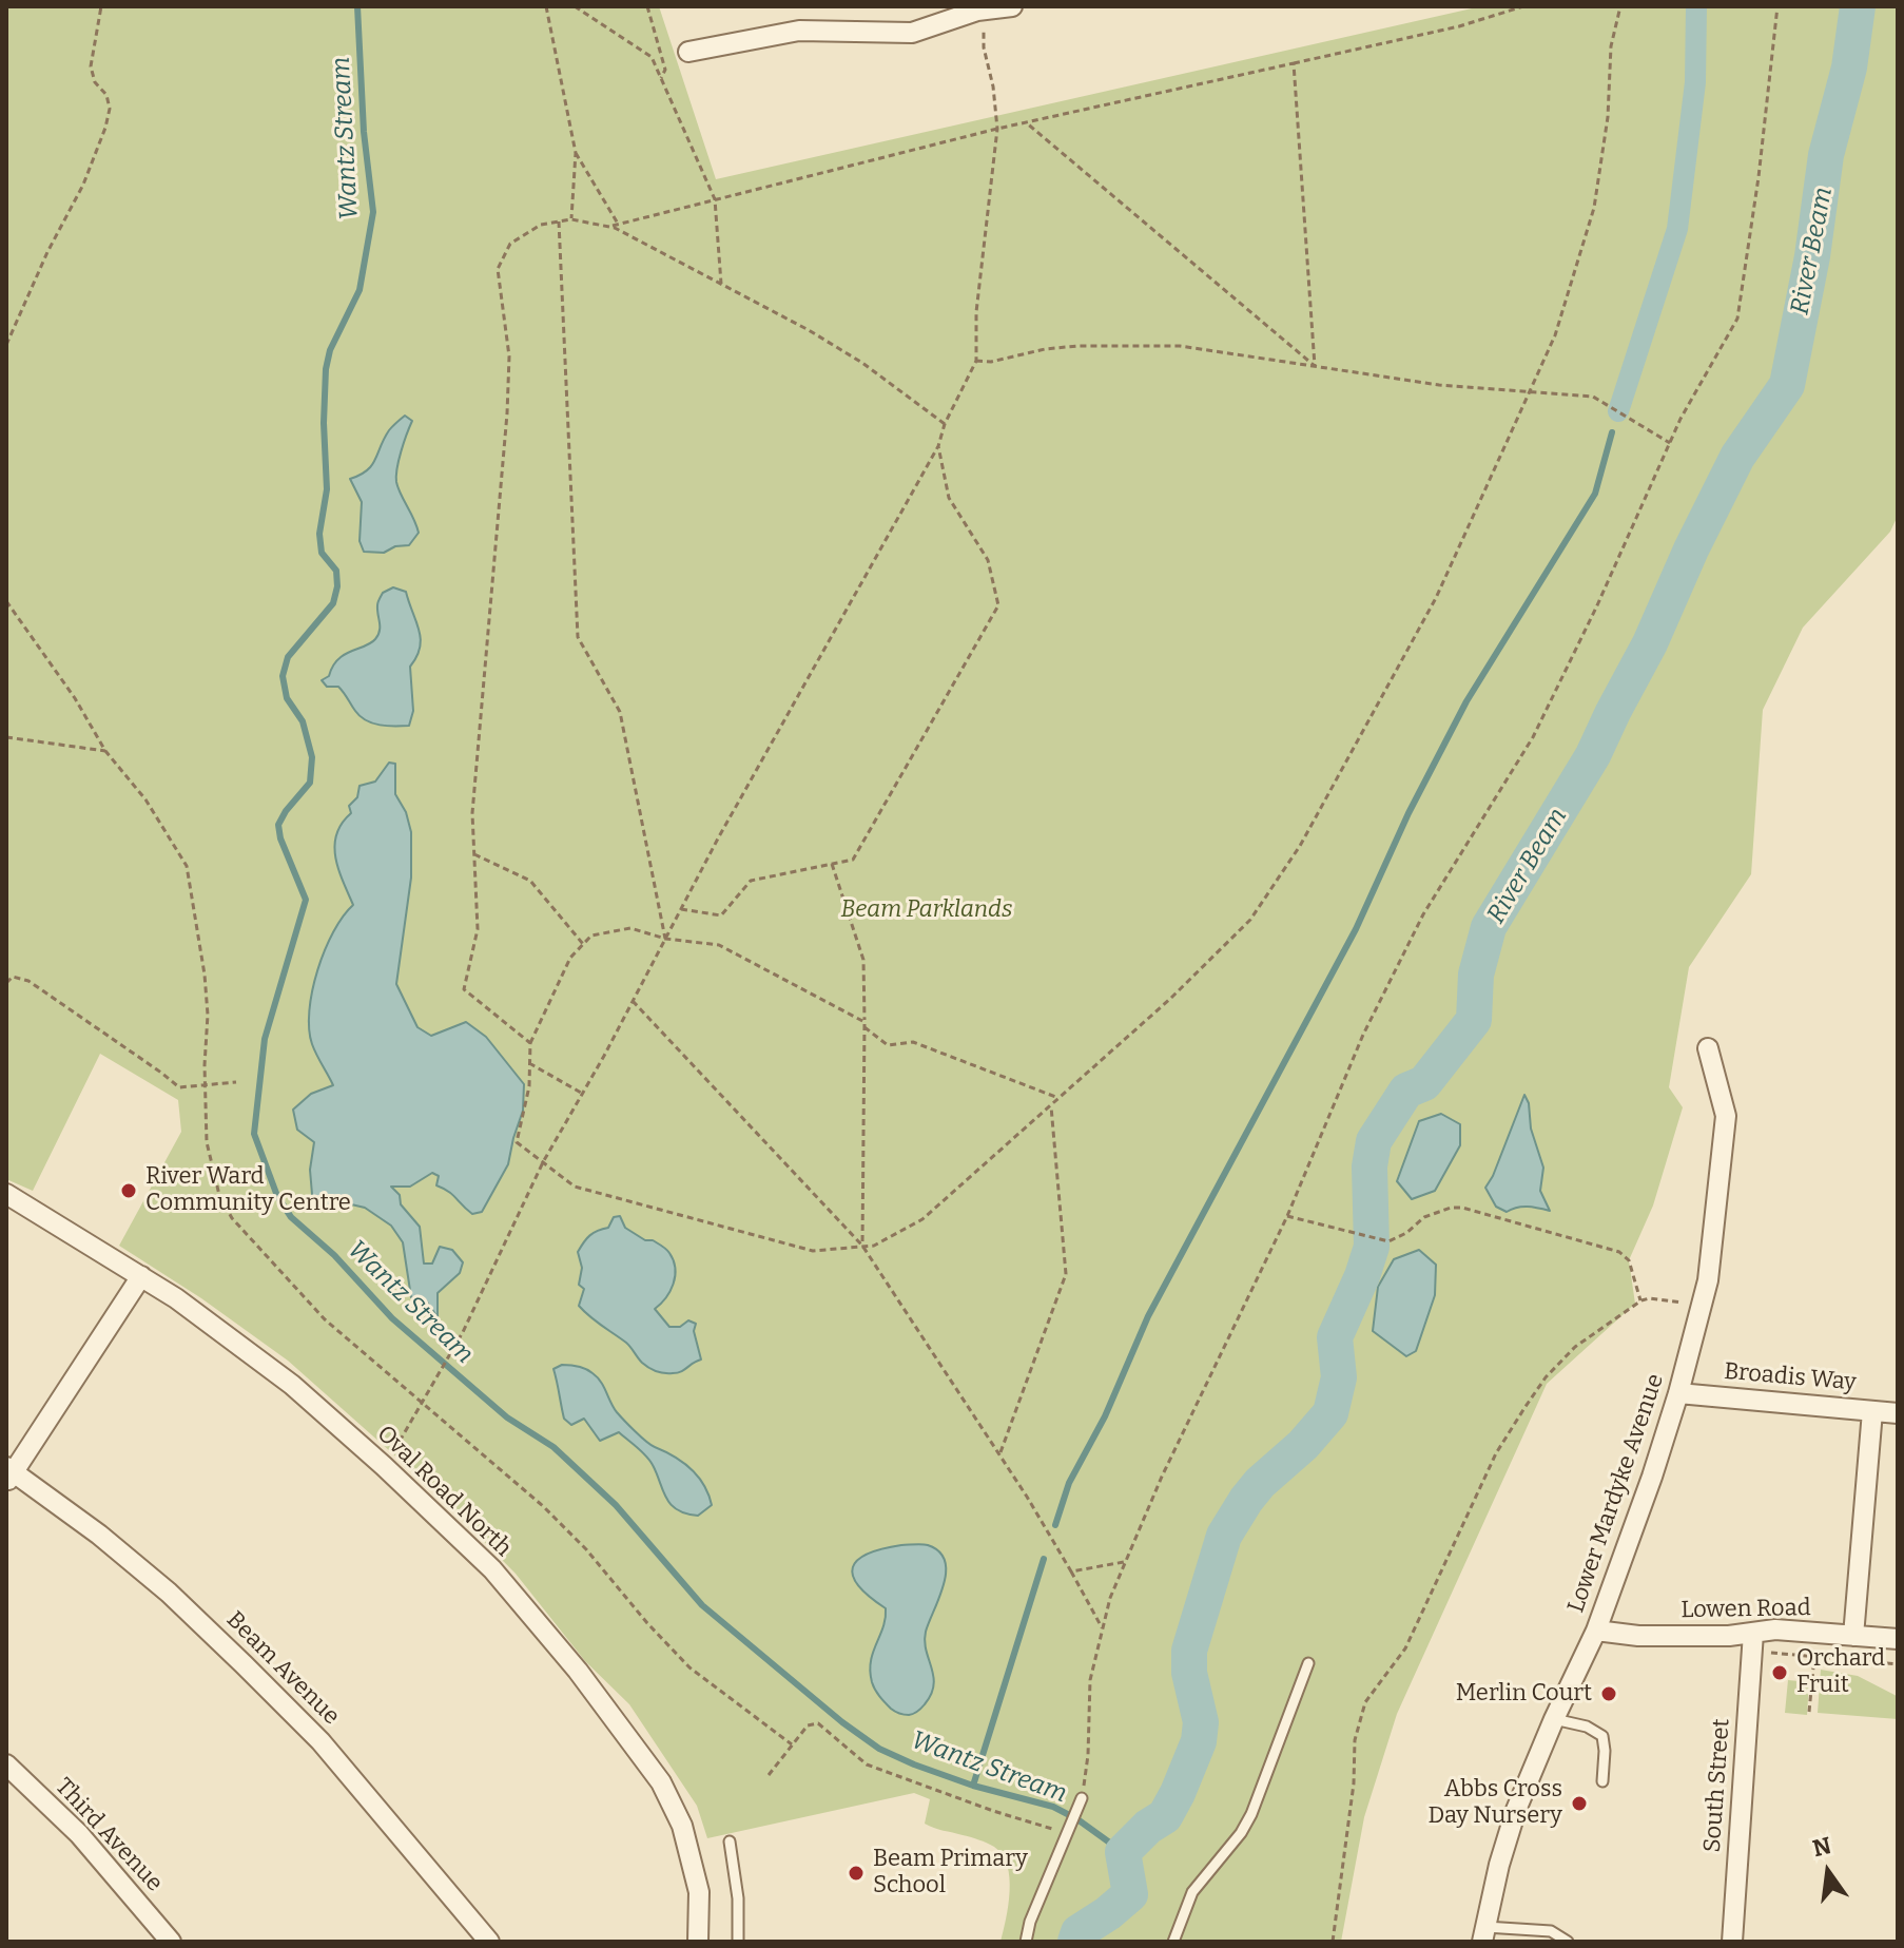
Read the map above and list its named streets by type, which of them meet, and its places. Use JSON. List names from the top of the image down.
{
  "streets": {
    "street": [
      "Broadis Way",
      "Oval Road North",
      "Lower Mardyke Avenue",
      "Lowen Road",
      "Beam Avenue",
      "South Street",
      "Third Avenue"
    ]
  },
  "crossings": [
    ["Broadis Way", "Lower Mardyke Avenue"],
    ["Lower Mardyke Avenue", "Lowen Road"],
    ["Lowen Road", "South Street"]
  ],
  "water": ["Wantz Stream", "River Beam"],
  "parks": ["Beam Parklands"],
  "places": [
    "River Ward Community Centre",
    "Orchard Fruit",
    "Merlin Court",
    "Abbs Cross Day Nursery",
    "Beam Primary School"
  ],
  "north": "top"
}
